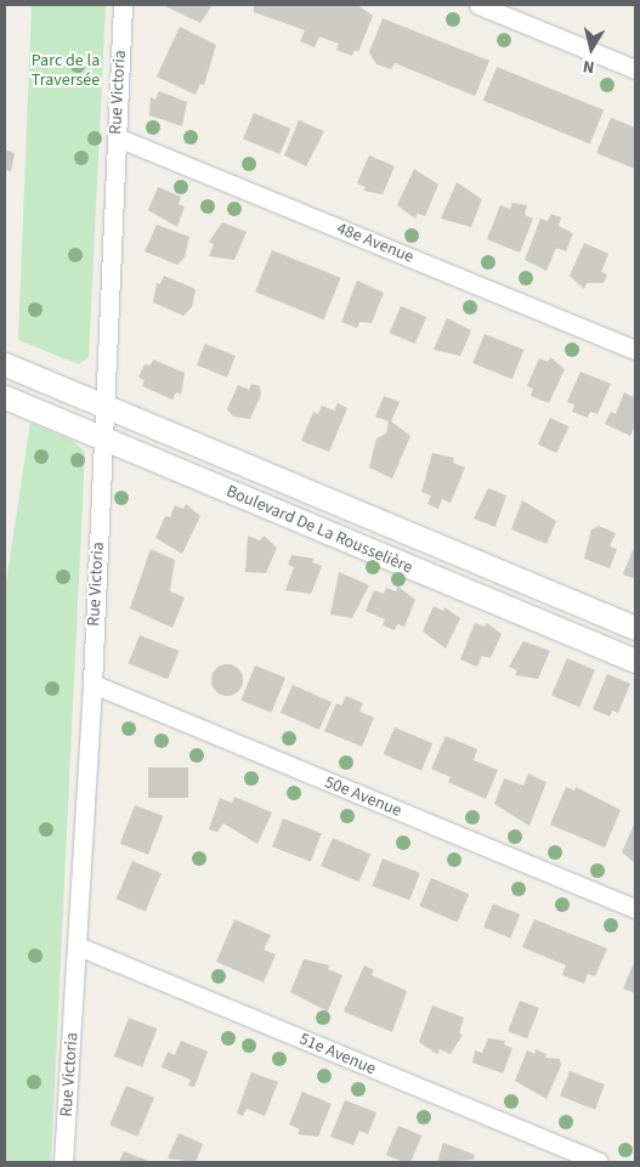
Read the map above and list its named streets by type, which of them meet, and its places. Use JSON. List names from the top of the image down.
{
  "streets": {
    "street": [
      "Rue Victoria",
      "48e Avenue",
      "Boulevard De La Rousselière",
      "50e Avenue",
      "51e Avenue"
    ]
  },
  "crossings": [
    ["Rue Victoria", "48e Avenue"],
    ["Rue Victoria", "Boulevard De La Rousselière"],
    ["Rue Victoria", "50e Avenue"],
    ["Rue Victoria", "51e Avenue"]
  ],
  "parks": ["Parc de la Traversée"],
  "north": "bottom"
}
